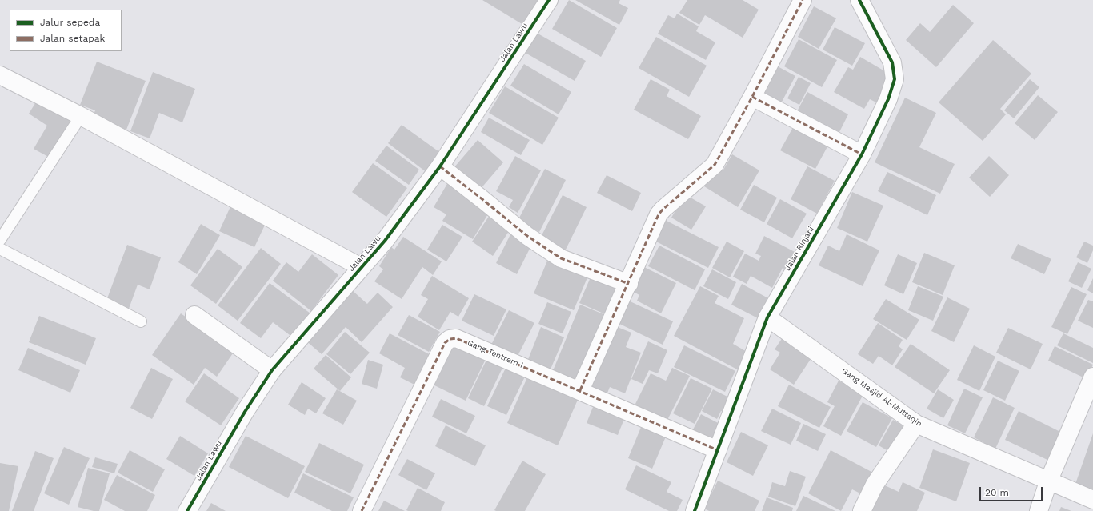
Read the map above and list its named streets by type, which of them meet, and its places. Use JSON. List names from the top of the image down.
{
  "streets": {
    "street": [
      "Jalan Lawu",
      "Jalan Rinjani",
      "Gang Tentrem I",
      "Gang Masjid Al-Muttaqin"
    ]
  },
  "crossings": [
    ["Jalan Rinjani", "Gang Tentrem I"],
    ["Jalan Rinjani", "Gang Masjid Al-Muttaqin"]
  ],
  "legend": ["Jalur sepeda", "Jalan setapak"],
  "scale_bar": "20 m"
}
